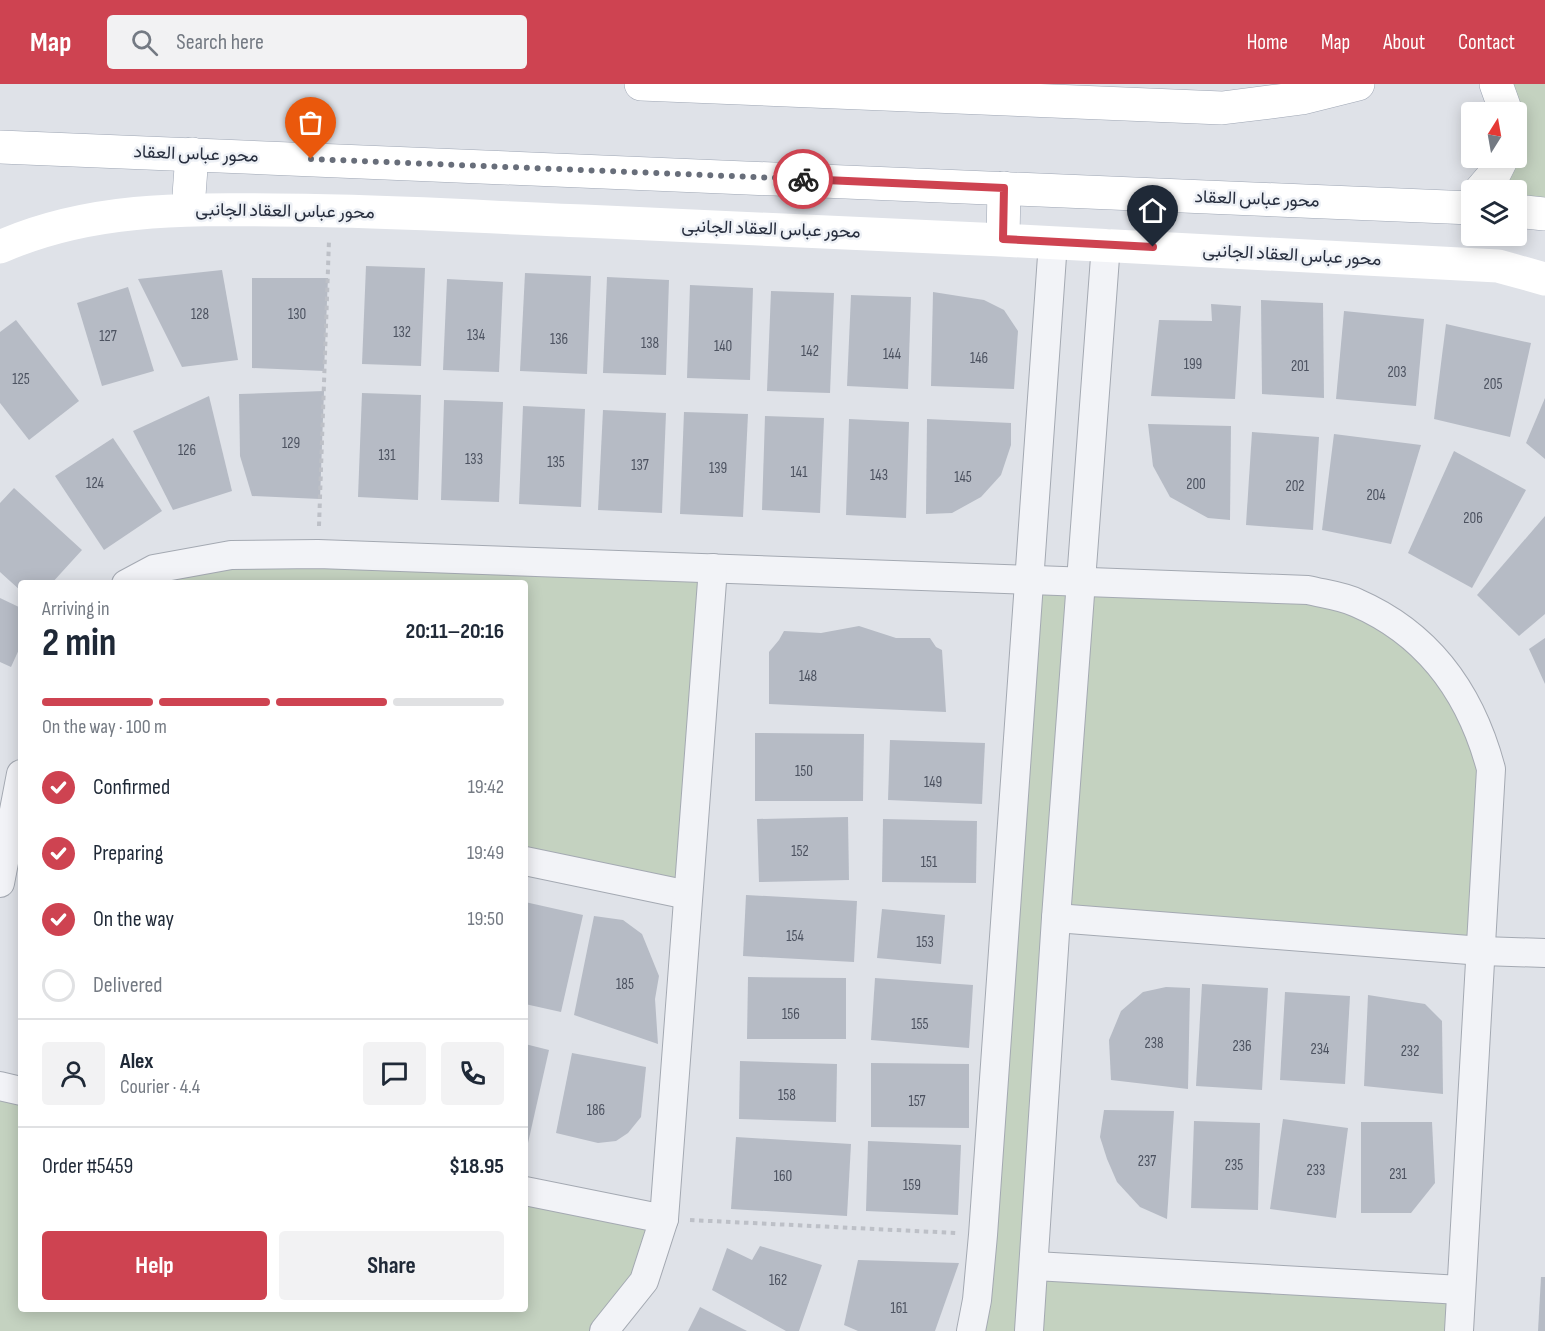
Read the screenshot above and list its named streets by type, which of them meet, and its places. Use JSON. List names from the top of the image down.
{
  "streets": {
    "main road": ["محور عباس العقاد", "محور عباس العقاد الجانبى"]
  },
  "house_numbers": [
    "128",
    "130",
    "132",
    "134",
    "127",
    "136",
    "138",
    "140",
    "142",
    "144",
    "146",
    "199",
    "201",
    "203",
    "125",
    "205",
    "129",
    "126",
    "131",
    "133",
    "135",
    "137",
    "139",
    "141",
    "143",
    "145",
    "124",
    "200",
    "202",
    "204",
    "206",
    "148",
    "150",
    "149",
    "152",
    "151",
    "154",
    "153",
    "185",
    "156",
    "155",
    "238",
    "236",
    "234",
    "232",
    "158",
    "157",
    "186",
    "237",
    "235",
    "233",
    "231",
    "160",
    "159",
    "162",
    "161"
  ],
  "north": "top",
  "page": {
    "header": "Map",
    "search": "Search here",
    "nav": [
      "Home",
      "Map",
      "About",
      "Contact"
    ],
    "heading": ["2 min", "Arriving in", "20:11–20:16"],
    "panel": [
      "Alex",
      "Courier · 4.4",
      "Order #5459",
      "$18.95"
    ],
    "bar": "On the way · 100 m",
    "list": [
      ["Confirmed", "19:42"],
      ["Preparing", "19:49"],
      ["On the way", "19:50"],
      "Delivered"
    ],
    "buttons": ["Help", "Share"]
  }
}
